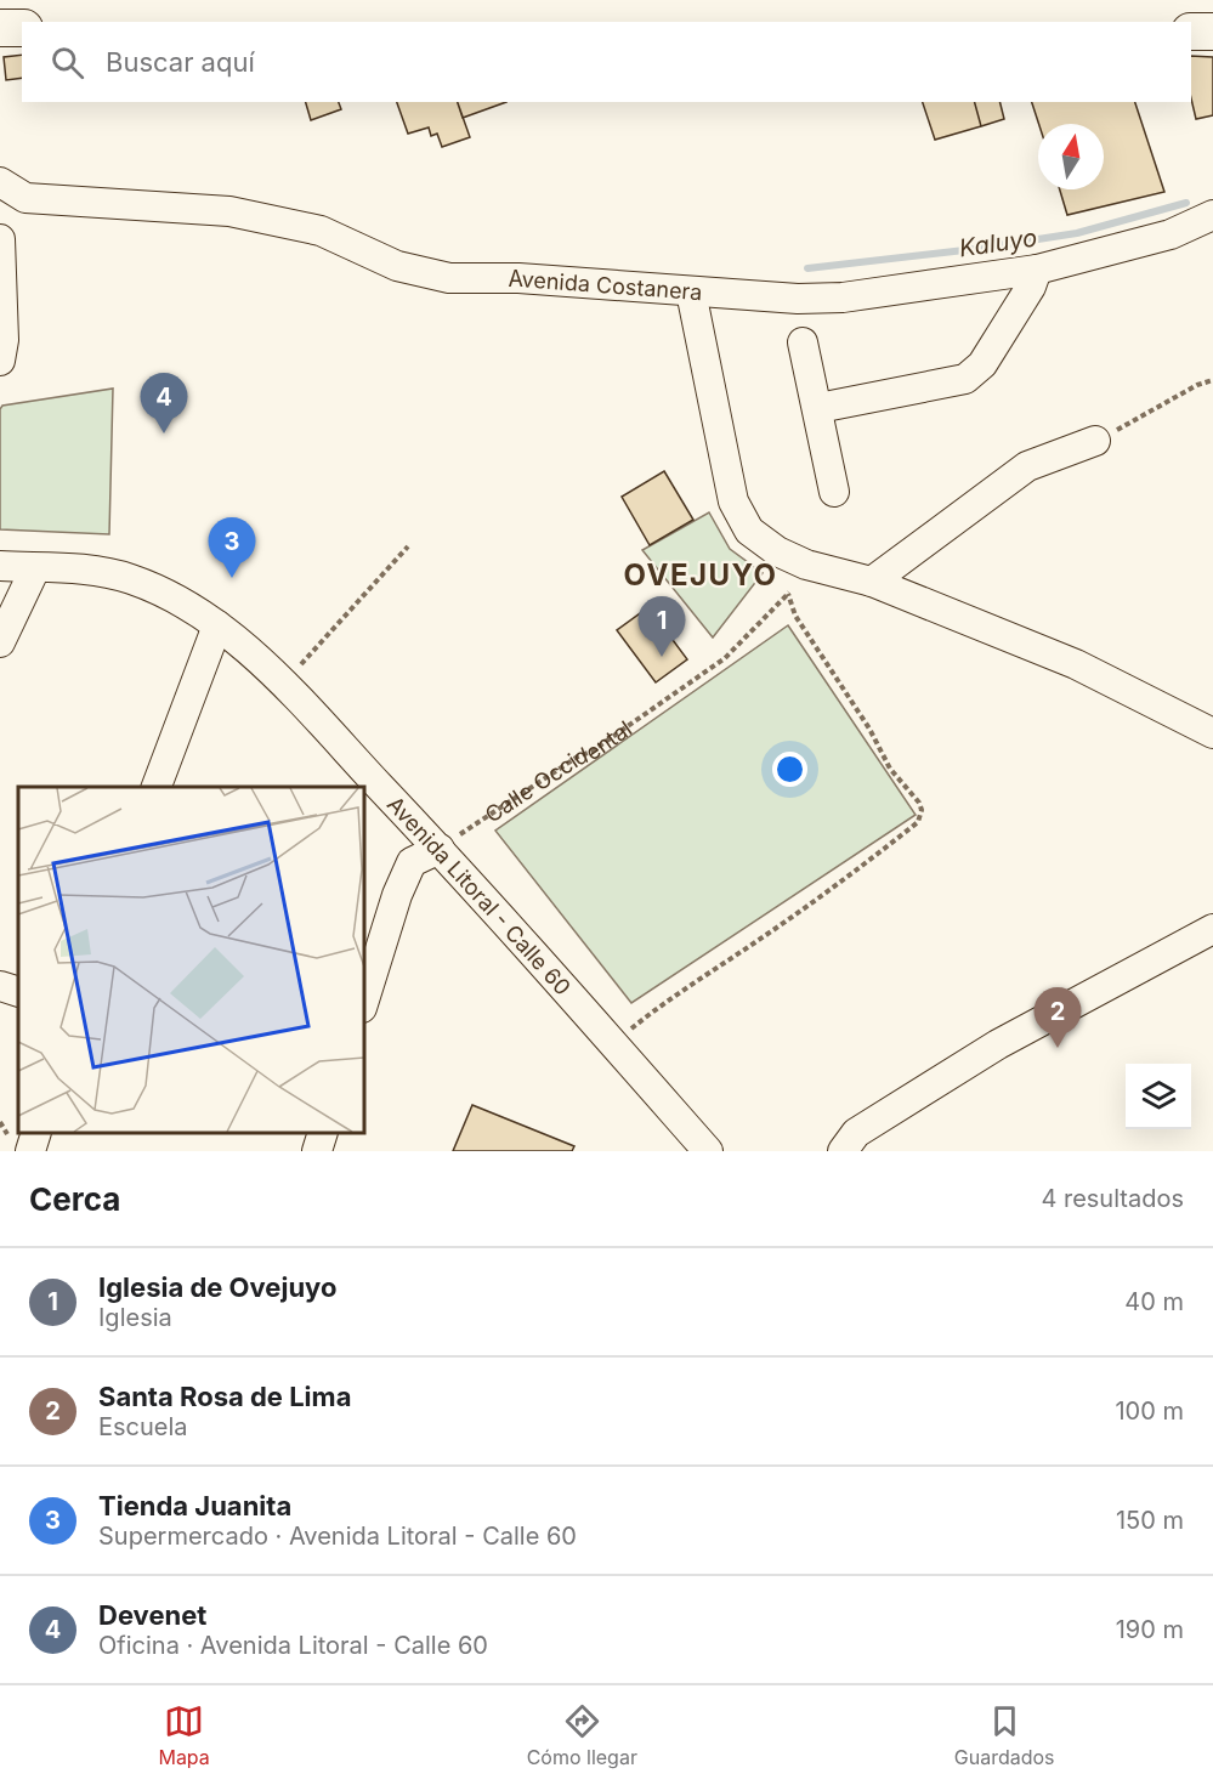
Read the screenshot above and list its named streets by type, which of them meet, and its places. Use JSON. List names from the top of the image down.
{
  "streets": {
    "street": ["Avenida Costanera", "Avenida Litoral - Calle 60"],
    "path": ["Calle Occidental"]
  },
  "crossings": [
    ["Calle Occidental", "Avenida Litoral - Calle 60"]
  ],
  "districts": ["OVEJUYO"],
  "water": ["Kaluyo"],
  "north": "top",
  "page": {
    "search": "Buscar aquí",
    "pins": [
      "4",
      "3",
      "1",
      "2"
    ],
    "heading": ["Cerca", "4 resultados"],
    "list": [
      {
        "mark": "1",
        "name": "Iglesia de Ovejuyo",
        "note": "Iglesia",
        "value": "40 m"
      },
      {
        "mark": "2",
        "name": "Santa Rosa de Lima",
        "note": "Escuela",
        "value": "100 m"
      },
      {
        "mark": "3",
        "name": "Tienda Juanita",
        "note": "Supermercado · Avenida Litoral - Calle 60",
        "value": "150 m"
      },
      {
        "mark": "4",
        "name": "Devenet",
        "note": "Oficina · Avenida Litoral - Calle 60",
        "value": "190 m"
      }
    ],
    "nav": ["Mapa", "Cómo llegar", "Guardados"]
  }
}
